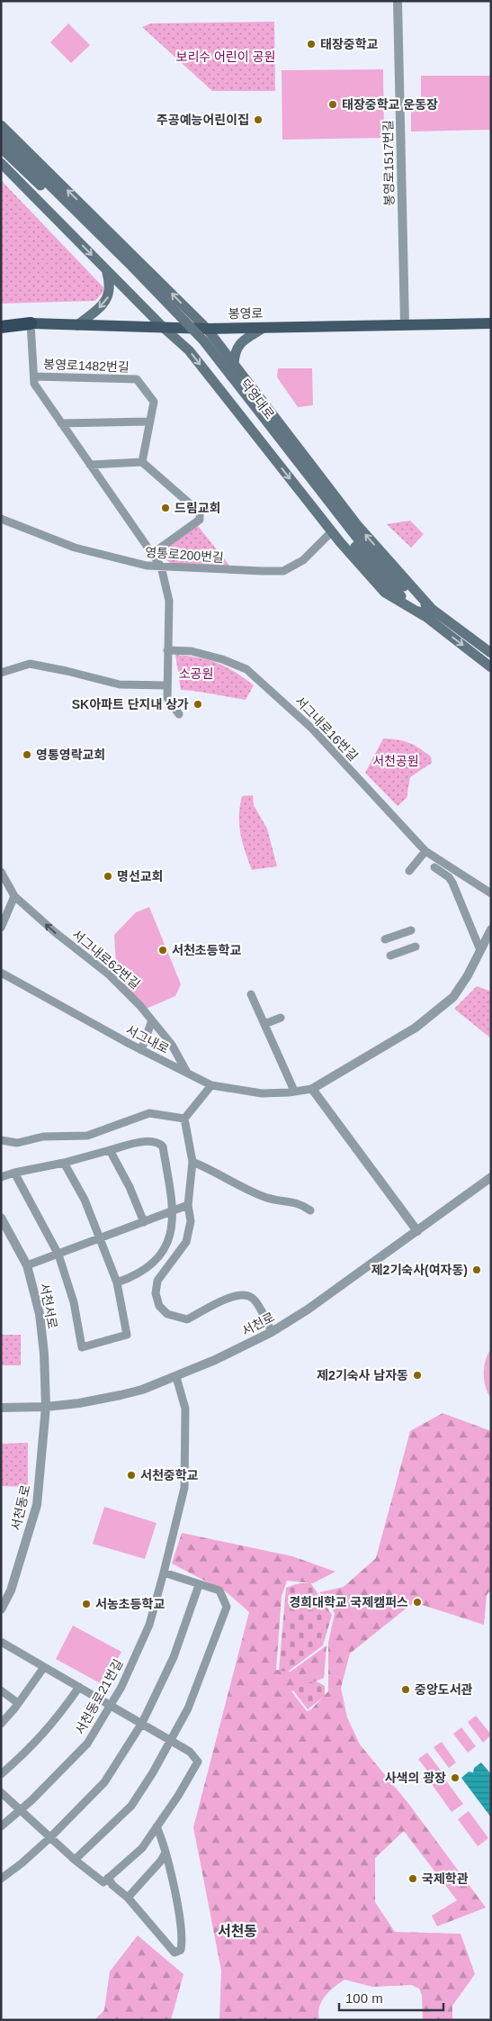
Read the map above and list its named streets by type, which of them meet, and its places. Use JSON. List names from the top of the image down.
{
  "streets": {
    "highway": ["봉영로"],
    "main road": ["덕영대로"],
    "street": [
      "봉영로1517번길",
      "봉영로1482번길",
      "영통로200번길",
      "서그내로16번길",
      "서그내로62번길",
      "서그내로",
      "서천서로",
      "서천로",
      "서천동로",
      "서천동로21번길"
    ]
  },
  "crossings": [
    ["봉영로1517번길", "봉영로"],
    ["봉영로", "봉영로1482번길"],
    ["봉영로1482번길", "영통로200번길"],
    ["서그내로62번길", "서그내로"],
    ["서천서로", "서천로"],
    ["서천서로", "서천동로"],
    ["서천로", "서천동로"],
    ["서천로", "서천동로21번길"]
  ],
  "one_way": ["서그내로62번길"],
  "districts": ["서천동"],
  "parks": ["보리수 어린이 공원", "소공원", "서천공원"],
  "places": [
    "태장중학교",
    "태장중학교 운동장",
    "주공예능어린이집",
    "드림교회",
    "SK아파트 단지내 상가",
    "영통영락교회",
    "명선교회",
    "서천초등학교",
    "제2기숙사(여자동)",
    "제2기숙사 남자동",
    "서천중학교",
    "경희대학교 국제캠퍼스",
    "서농초등학교",
    "중앙도서관",
    "사색의 광장",
    "국제학관"
  ],
  "scale_bar": "100 m"
}
